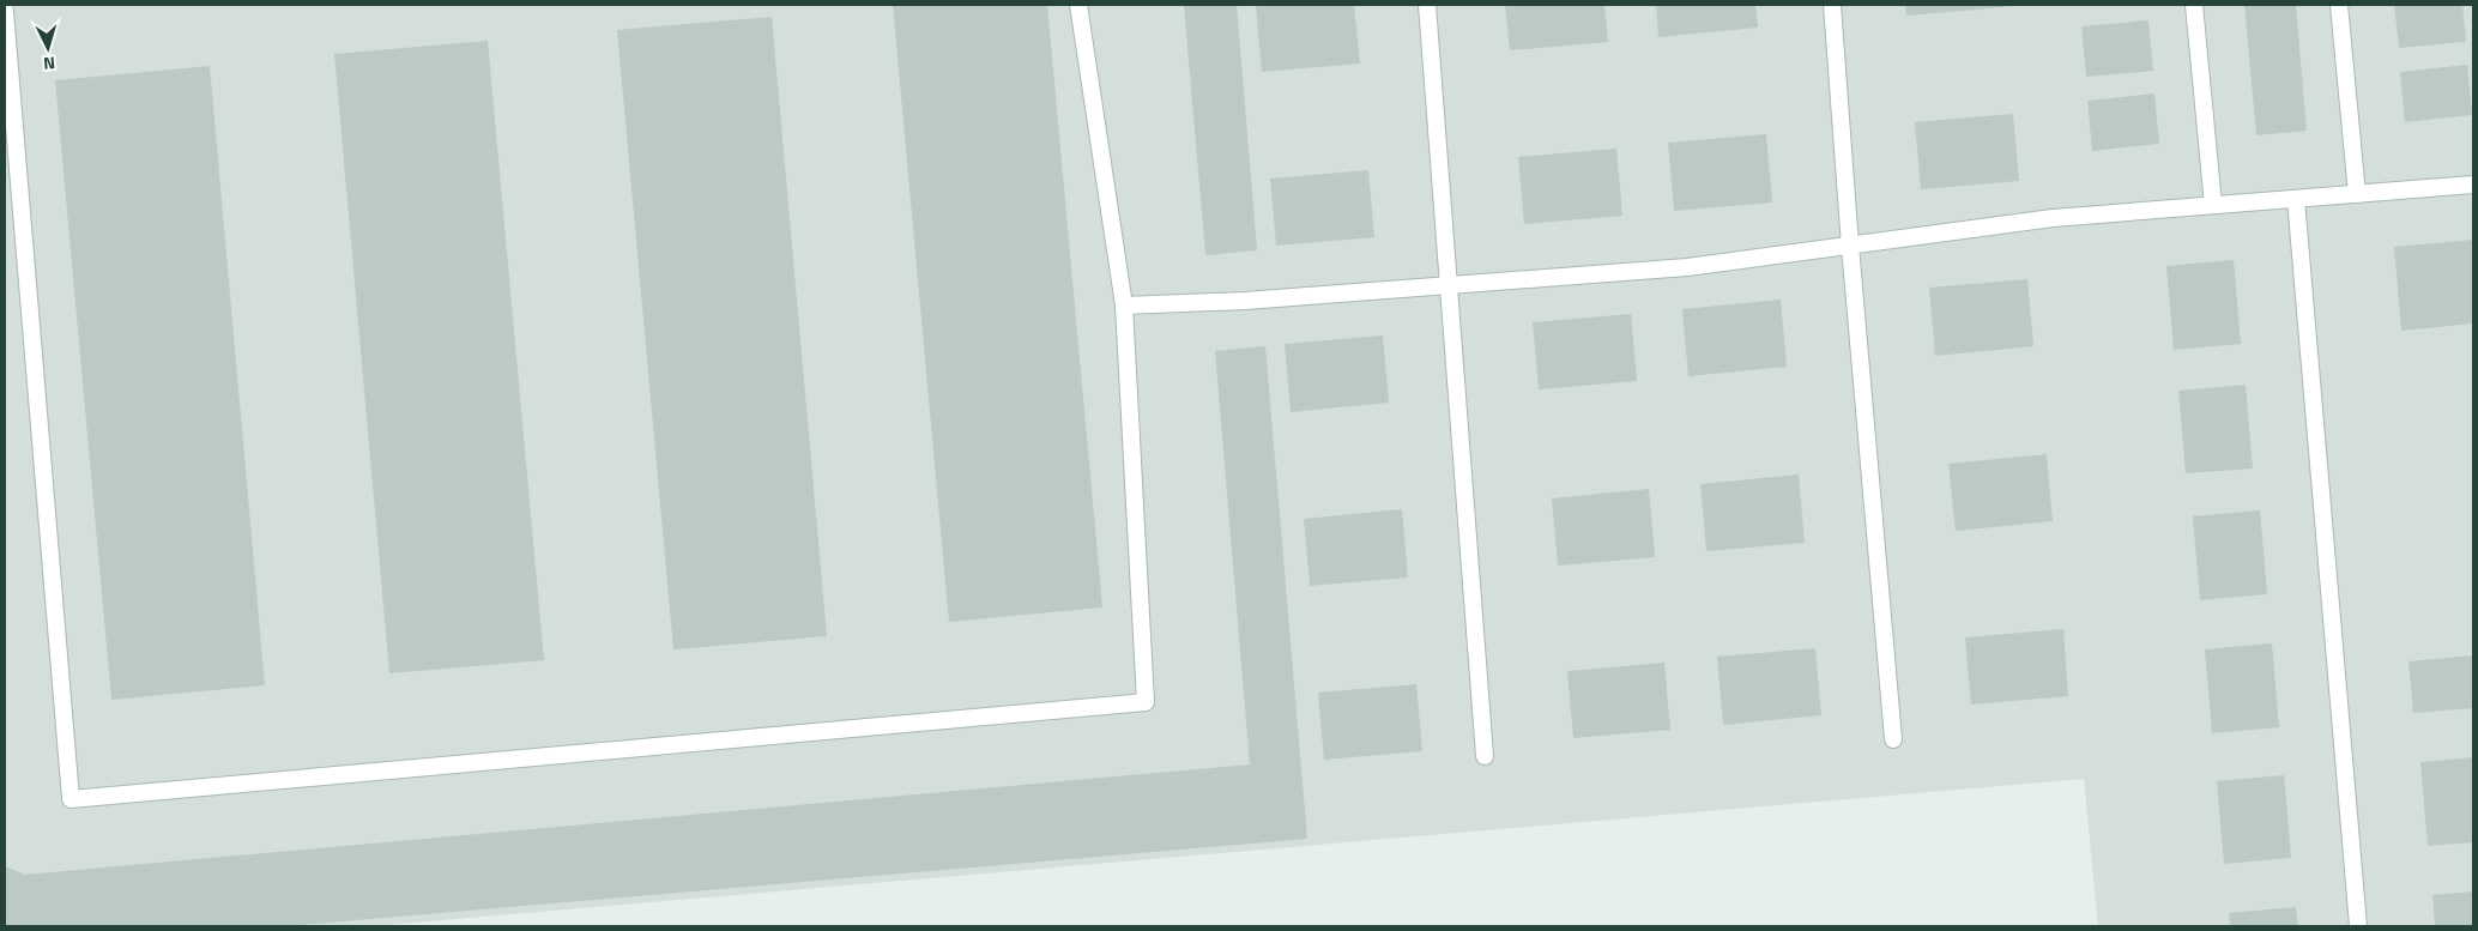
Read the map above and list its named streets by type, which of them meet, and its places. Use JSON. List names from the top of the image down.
{
  "north": "bottom"
}
